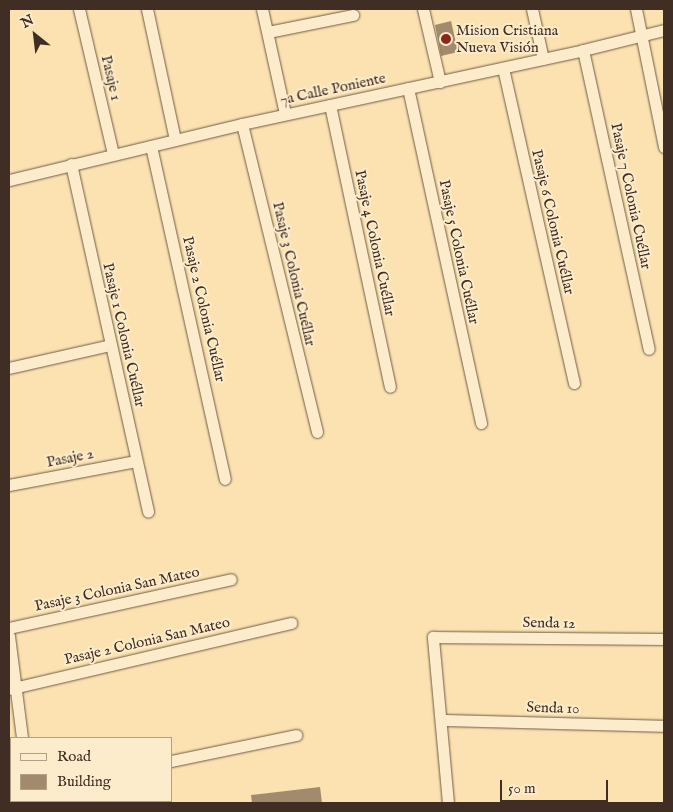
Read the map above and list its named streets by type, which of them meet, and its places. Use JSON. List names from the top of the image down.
{
  "streets": {
    "street": [
      "Pasaje 1",
      "7a Calle Poniente",
      "Pasaje 7 Colonia Cuéllar",
      "Pasaje 6 Colonia Cuéllar",
      "Pasaje 4 Colonia Cuéllar",
      "Pasaje 5 Colonia Cuéllar",
      "Pasaje 3 Colonia Cuéllar",
      "Pasaje 2 Colonia Cuéllar",
      "Pasaje 1 Colonia Cuéllar",
      "Pasaje 2",
      "Pasaje 3 Colonia San Mateo",
      "Senda 12",
      "Pasaje 2 Colonia San Mateo",
      "Senda 10"
    ]
  },
  "crossings": [
    ["Pasaje 1", "7a Calle Poniente"],
    ["7a Calle Poniente", "Pasaje 7 Colonia Cuéllar"],
    ["7a Calle Poniente", "Pasaje 6 Colonia Cuéllar"],
    ["7a Calle Poniente", "Pasaje 4 Colonia Cuéllar"],
    ["7a Calle Poniente", "Pasaje 5 Colonia Cuéllar"],
    ["7a Calle Poniente", "Pasaje 3 Colonia Cuéllar"],
    ["7a Calle Poniente", "Pasaje 2 Colonia Cuéllar"],
    ["7a Calle Poniente", "Pasaje 1 Colonia Cuéllar"],
    ["Pasaje 1 Colonia Cuéllar", "Pasaje 2"],
    ["Senda 12", "Senda 10"]
  ],
  "places": ["Mision Cristiana Nueva Visión"],
  "legend": ["Road", "Building"],
  "scale_bar": "50 m",
  "north": "top left"
}
